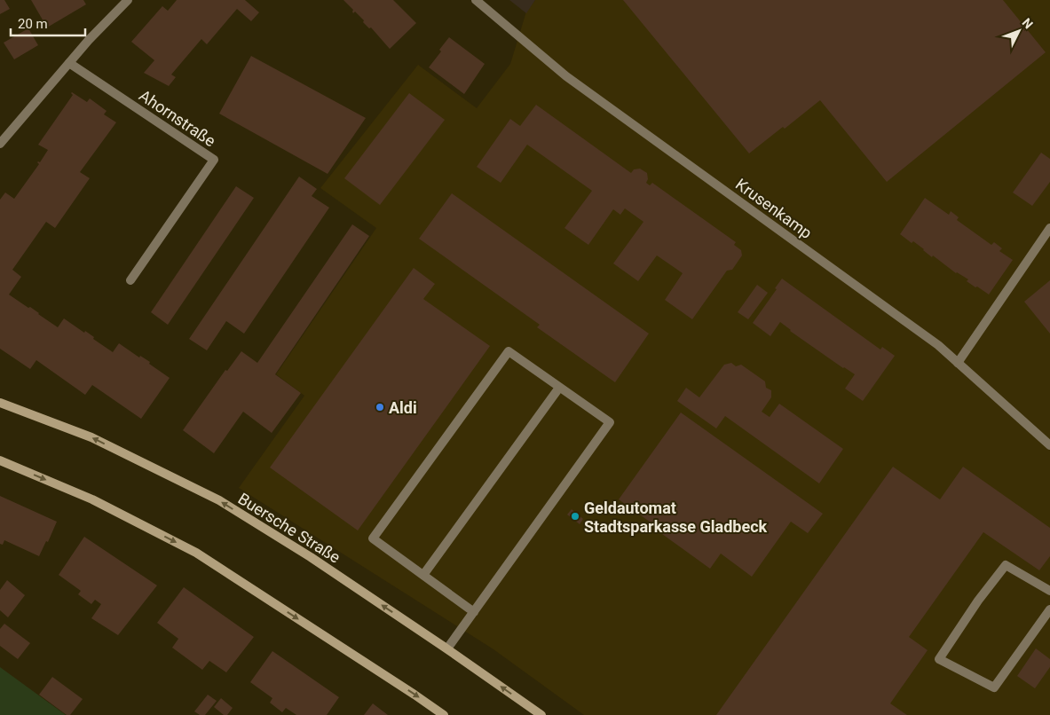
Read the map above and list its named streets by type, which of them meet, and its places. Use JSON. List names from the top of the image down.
{
  "streets": {
    "main road": ["Buersche Straße"],
    "street": ["Ahornstraße", "Krusenkamp"]
  },
  "places": ["Aldi", "Geldautomat Stadtsparkasse Gladbeck"],
  "scale_bar": "20 m",
  "north": "top right"
}
